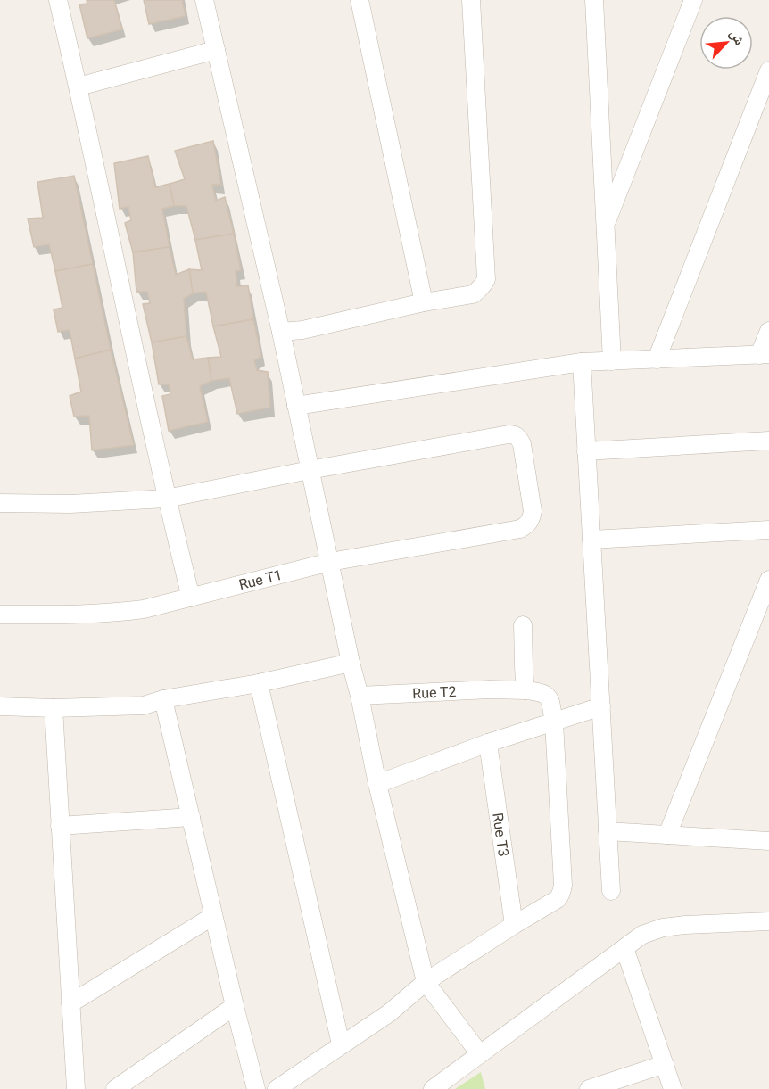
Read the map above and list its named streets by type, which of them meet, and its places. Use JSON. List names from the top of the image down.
{
  "streets": {
    "street": ["Rue T1", "Rue T2", "Rue T3"]
  },
  "north": "top right"
}
